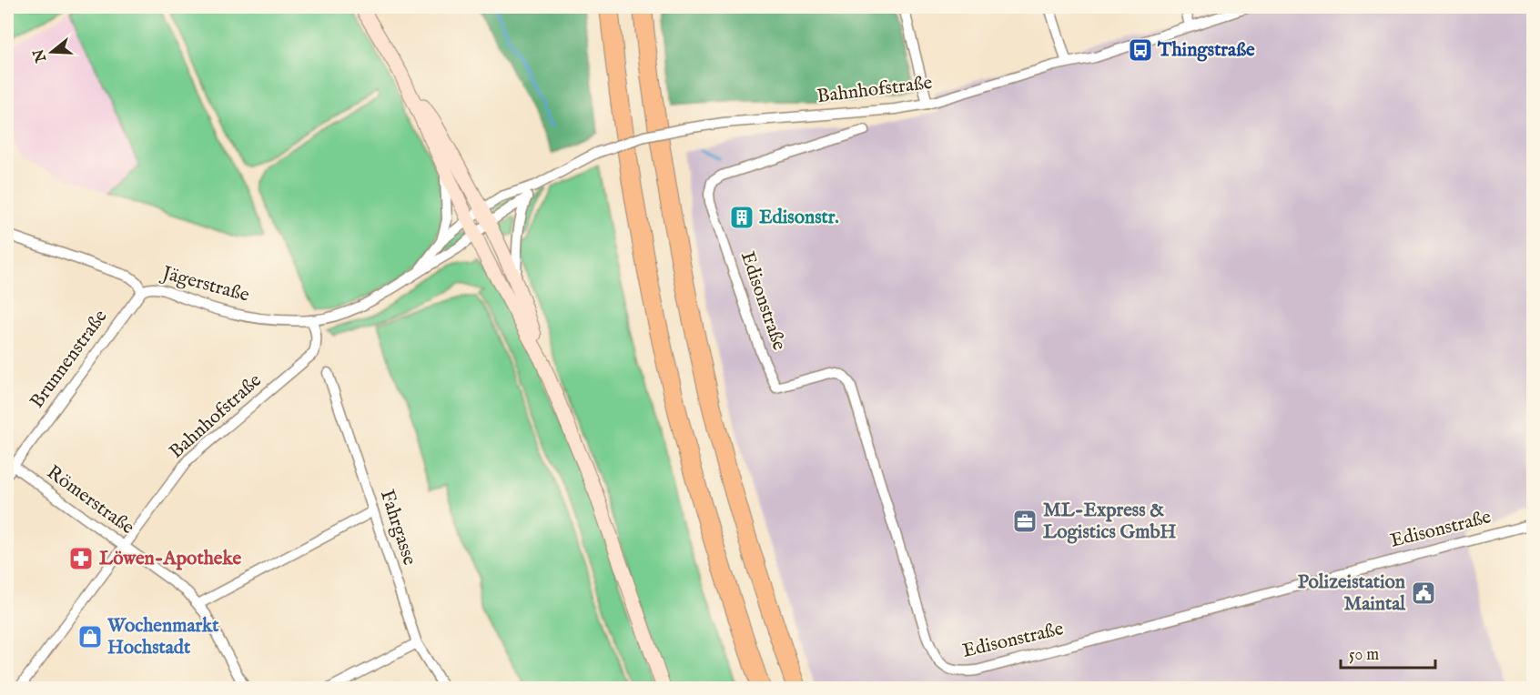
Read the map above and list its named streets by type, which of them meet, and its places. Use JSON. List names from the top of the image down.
{
  "streets": {
    "street": [
      "Bahnhofstraße",
      "Jägerstraße",
      "Edisonstraße",
      "Brunnenstraße",
      "Römerstraße",
      "Fahrgasse"
    ]
  },
  "crossings": [
    ["Bahnhofstraße", "Jägerstraße"],
    ["Bahnhofstraße", "Edisonstraße"],
    ["Bahnhofstraße", "Römerstraße"],
    ["Jägerstraße", "Brunnenstraße"],
    ["Brunnenstraße", "Römerstraße"]
  ],
  "places": {
    "bus stop": ["Thingstraße"],
    "building": ["Edisonstr."],
    "office": ["ML-Express & Logistics GmbH"],
    "pharmacy": ["Löwen-Apotheke"],
    "public building": ["Polizeistation Maintal"],
    "shop": ["Wochenmarkt Hochstadt"]
  },
  "scale_bar": "50 m",
  "north": "left"
}
